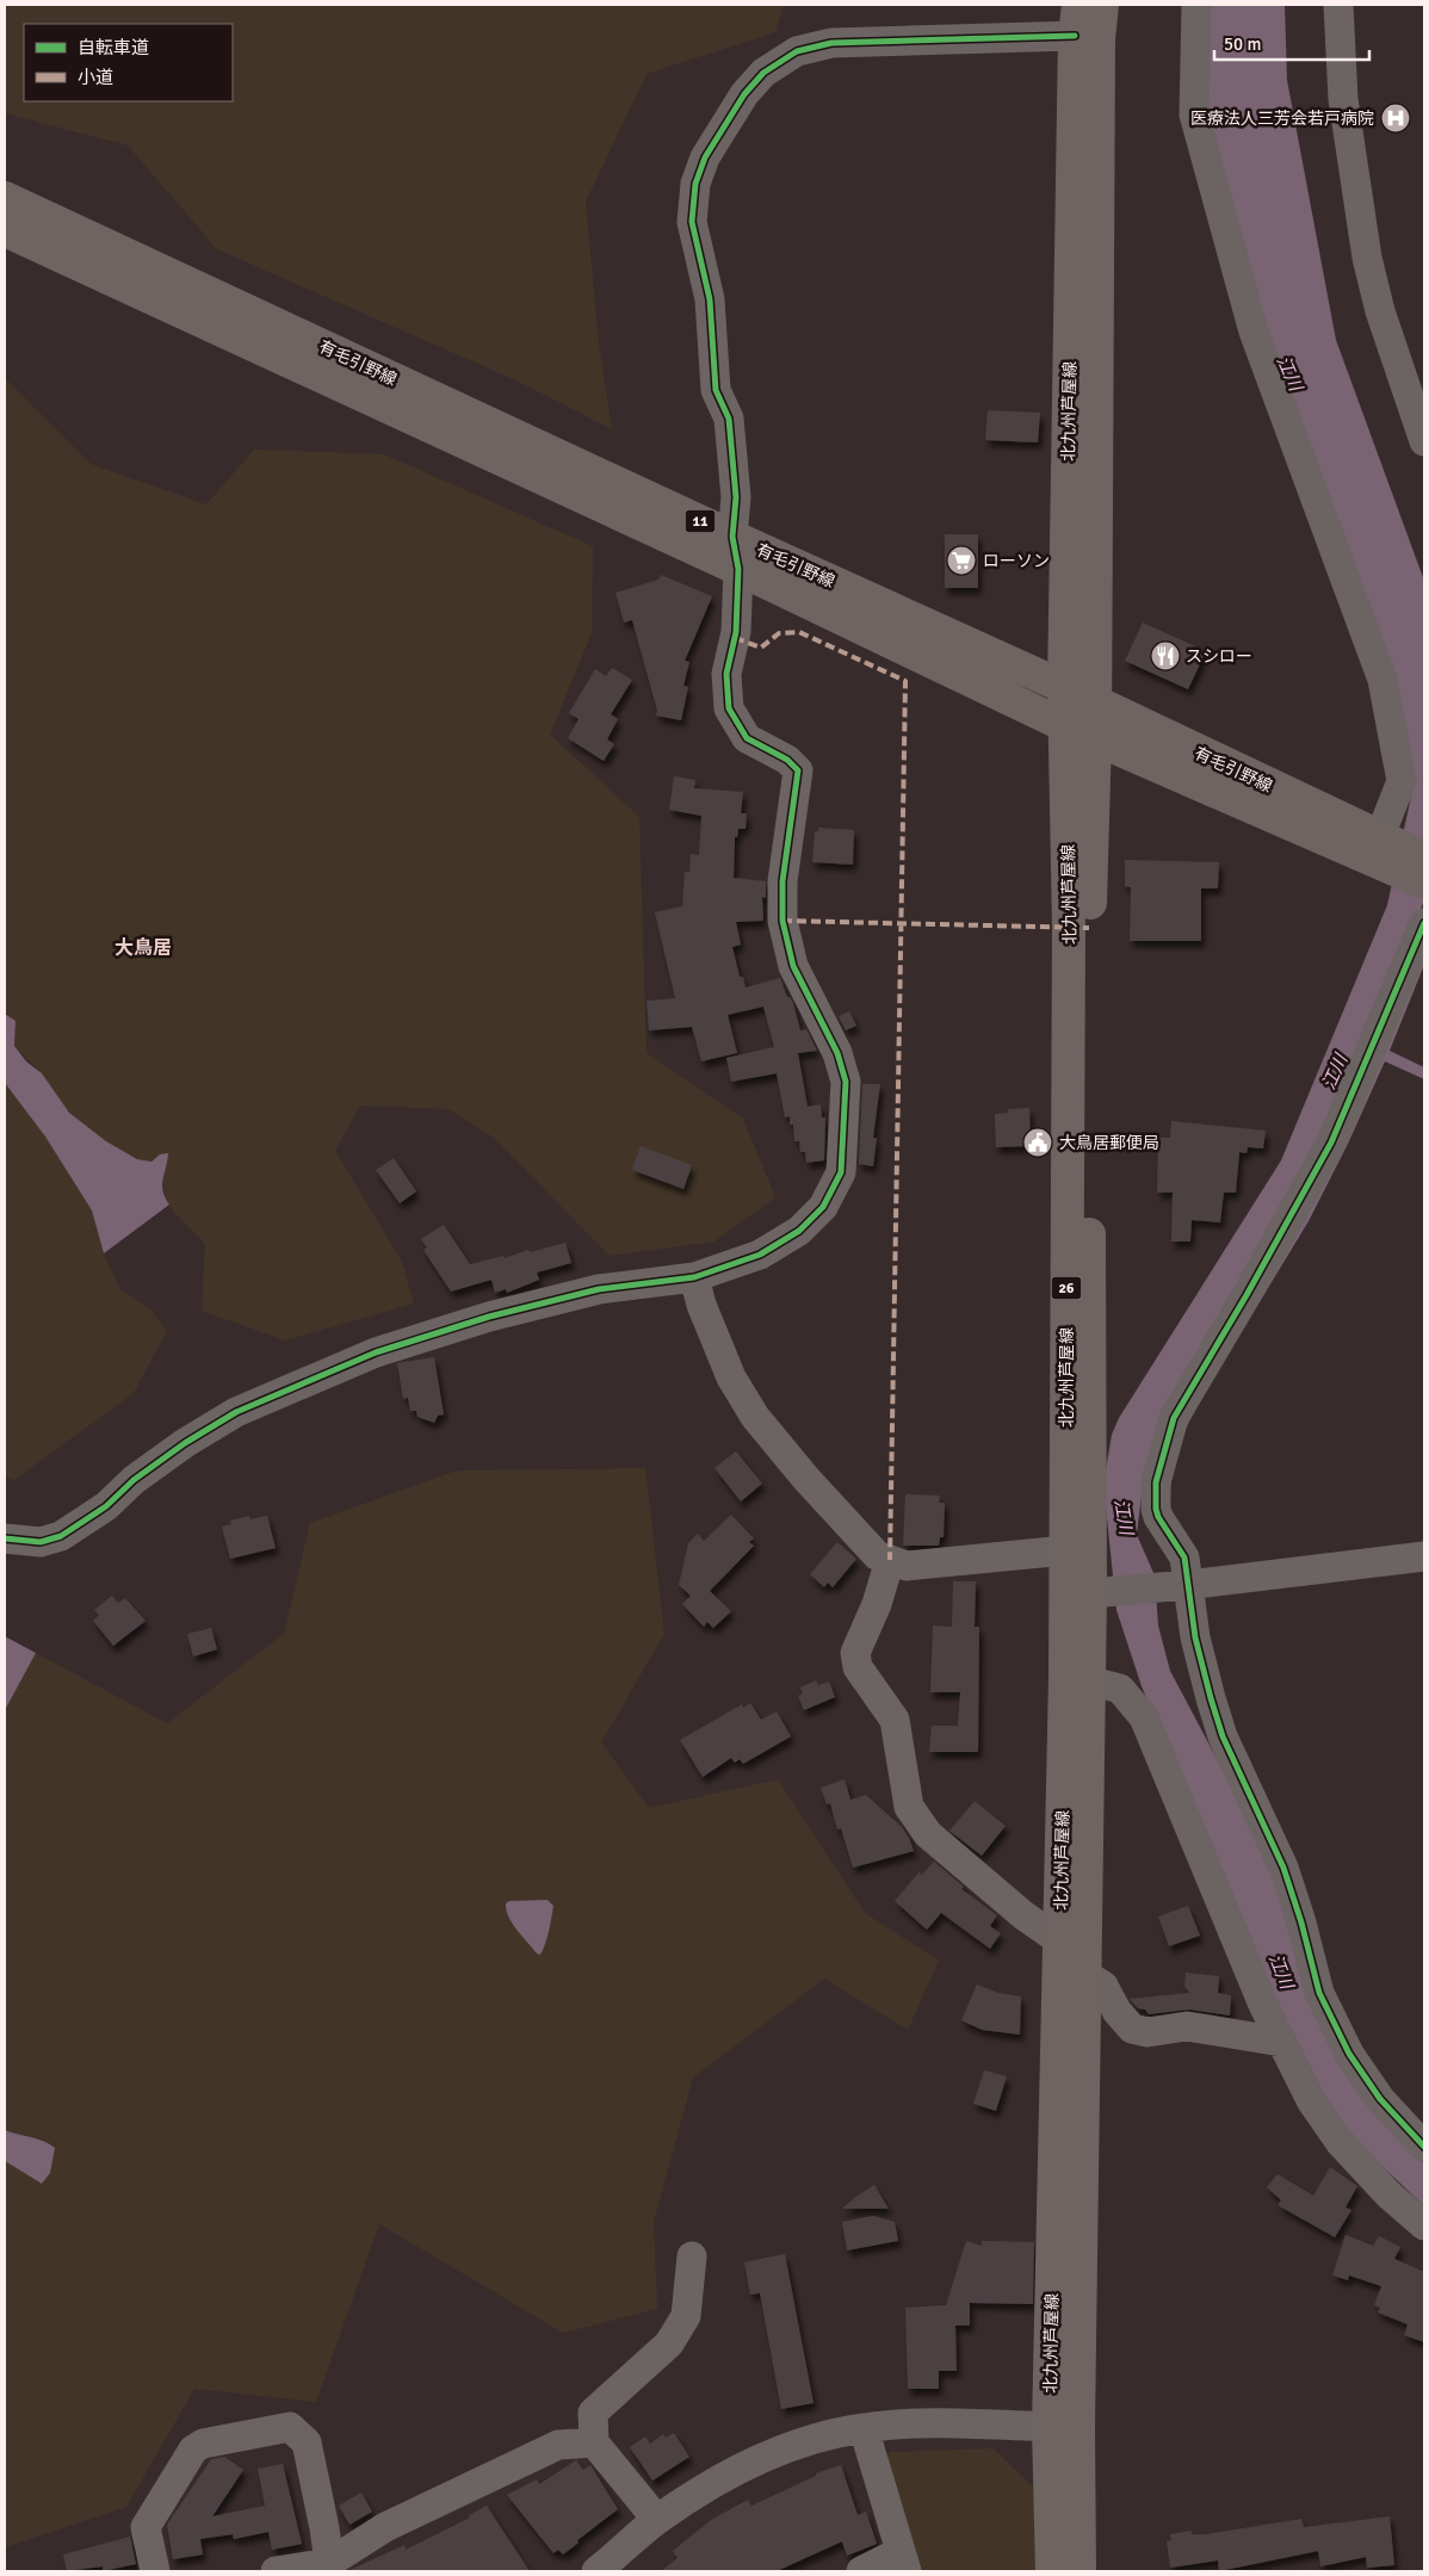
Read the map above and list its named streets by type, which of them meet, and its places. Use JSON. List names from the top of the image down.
{
  "streets": {
    "main road": [
      "有毛引野線",
      "北九州芦屋線",
      "11",
      "26"
    ]
  },
  "crossings": [
    ["有毛引野線", "北九州芦屋線"]
  ],
  "districts": ["大鳥居"],
  "water": ["江川"],
  "places": {
    "hospital": ["医療法人三芳会若戸病院"],
    "supermarket": ["ローソン"],
    "restaurant": ["スシロー"],
    "public building": ["大鳥居郵便局"]
  },
  "legend": ["自転車道", "小道"],
  "scale_bar": "50 m"
}
